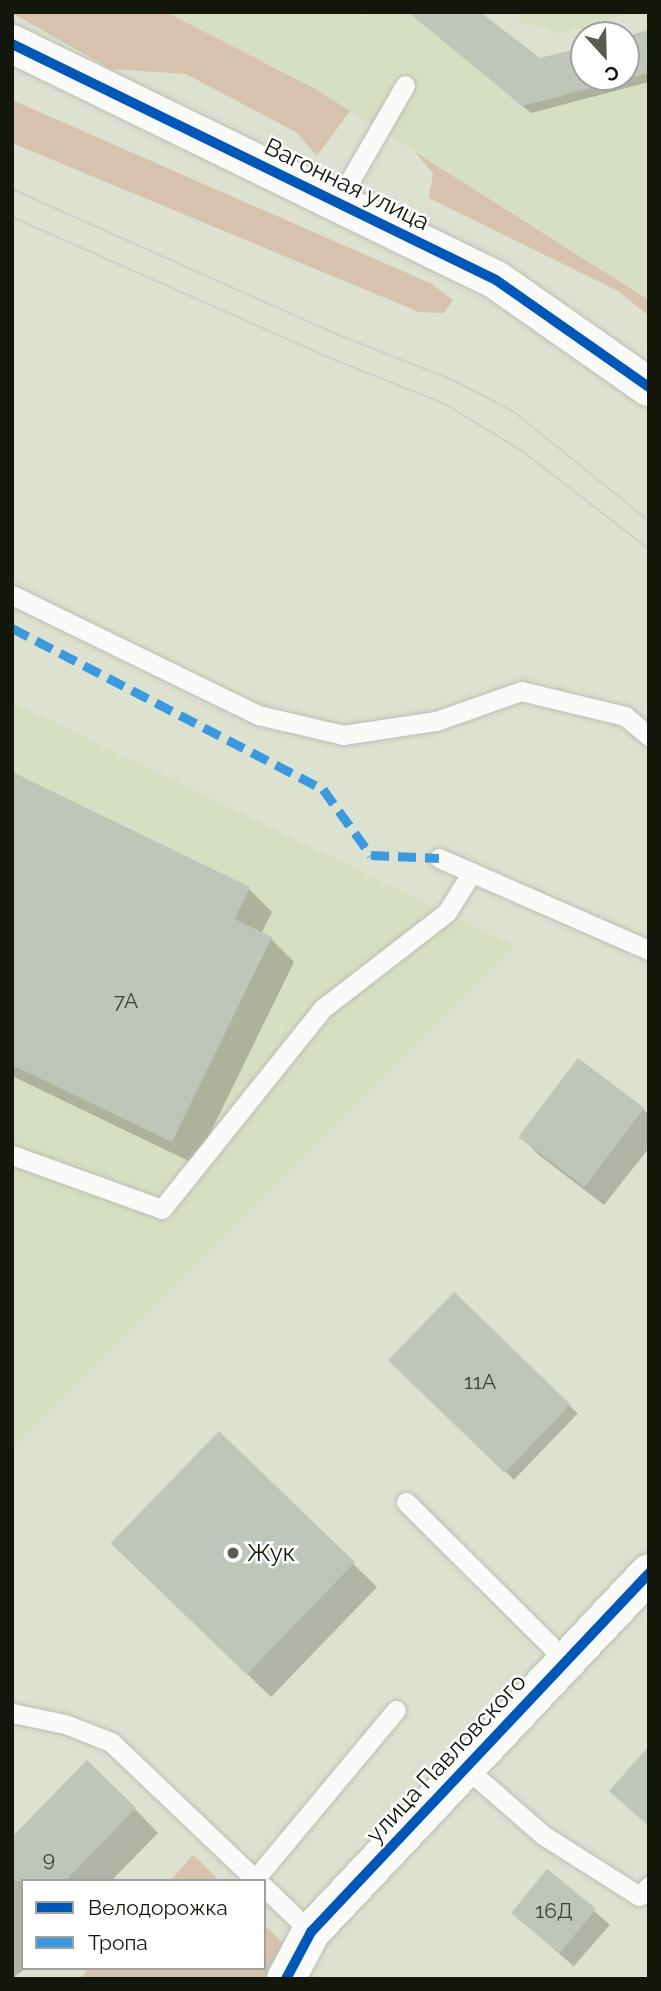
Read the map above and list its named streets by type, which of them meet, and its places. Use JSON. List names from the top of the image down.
{
  "streets": {
    "street": ["Вагонная улица", "улица Павловского"]
  },
  "places": ["Жук"],
  "house_numbers": [
    "7А",
    "11А",
    "9",
    "16Д"
  ],
  "legend": ["Велодорожка", "Тропа"],
  "north": "bottom"
}
